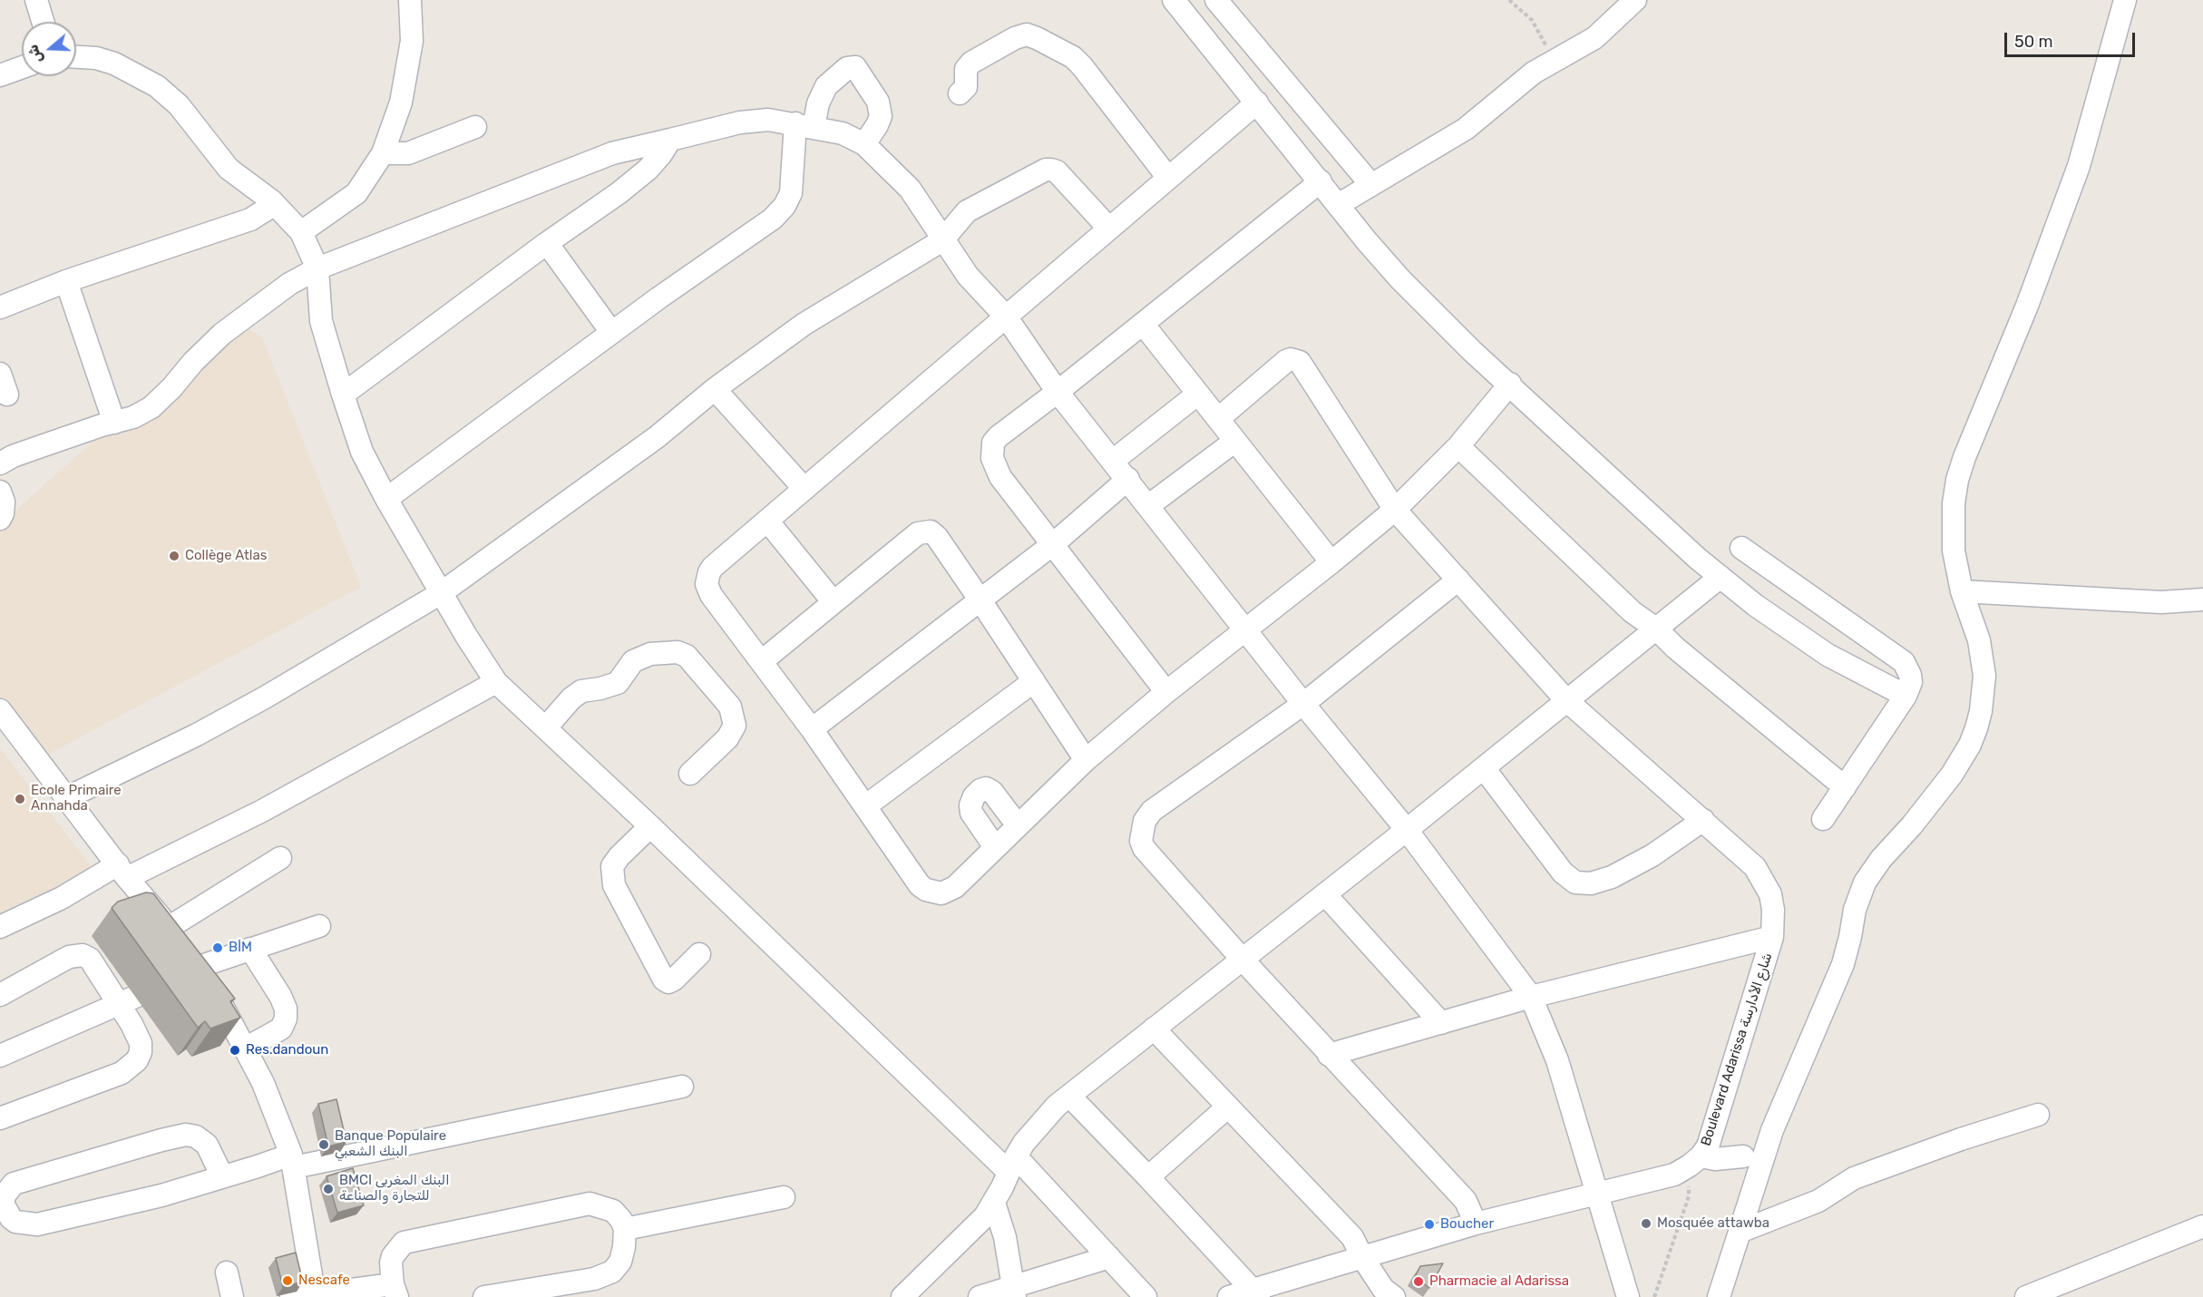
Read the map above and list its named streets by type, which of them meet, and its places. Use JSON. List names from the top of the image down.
{
  "streets": {
    "street": ["Boulevard Adarissa شارع الأدارسة"]
  },
  "places": [
    "Collège Atlas",
    "Ecole Primaire Annahda",
    "BİM",
    "Res.dandoun",
    "Banque Populaire البنك الشعبي",
    "BMCI البنك المغربي للتجارة والصناعة",
    "Mosquée attawba",
    "Boucher",
    "Nescafe",
    "Pharmacie al Adarissa"
  ],
  "scale_bar": "50 m",
  "north": "left"
}
